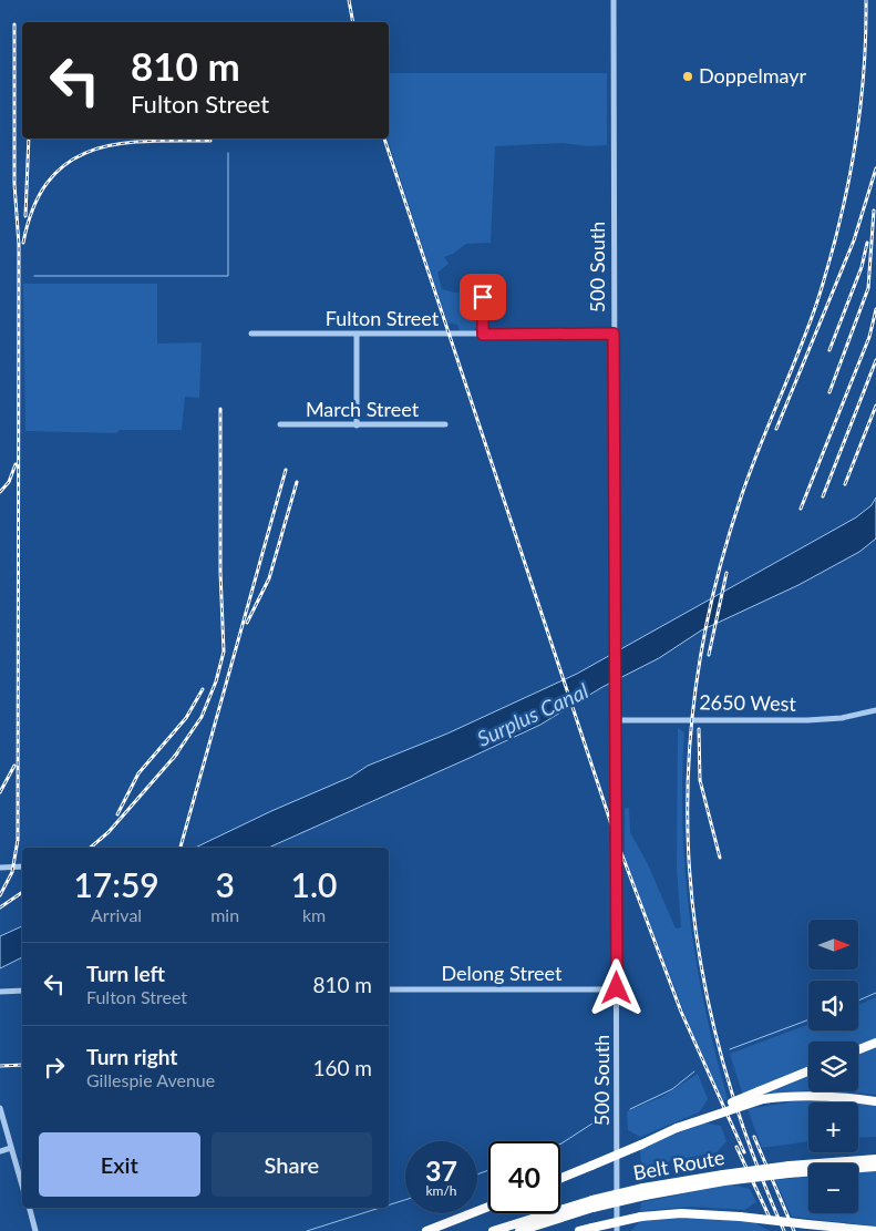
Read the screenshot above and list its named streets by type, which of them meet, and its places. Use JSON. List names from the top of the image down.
{
  "streets": {
    "highway": ["Belt Route"],
    "street": [
      "500 South",
      "Fulton Street",
      "March Street",
      "2650 West",
      "Delong Street"
    ]
  },
  "crossings": [
    ["500 South", "Fulton Street"],
    ["500 South", "2650 West"],
    ["500 South", "Delong Street"]
  ],
  "water": ["Surplus Canal"],
  "places": ["Doppelmayr"],
  "north": "right",
  "page": {
    "turn": ["810 m", "Fulton Street"],
    "eta": [
      "17:59",
      "Arrival",
      "3",
      "min",
      "1.0",
      "km"
    ],
    "map_buttons": ["+", "−"],
    "list": [
      {
        "name": "Turn left",
        "note": "Fulton Street",
        "value": "810 m"
      },
      {
        "name": "Turn right",
        "note": "Gillespie Avenue",
        "value": "160 m"
      }
    ],
    "buttons": ["Exit", "Share"],
    "speed": "37 km/h",
    "limit": "40"
  }
}
